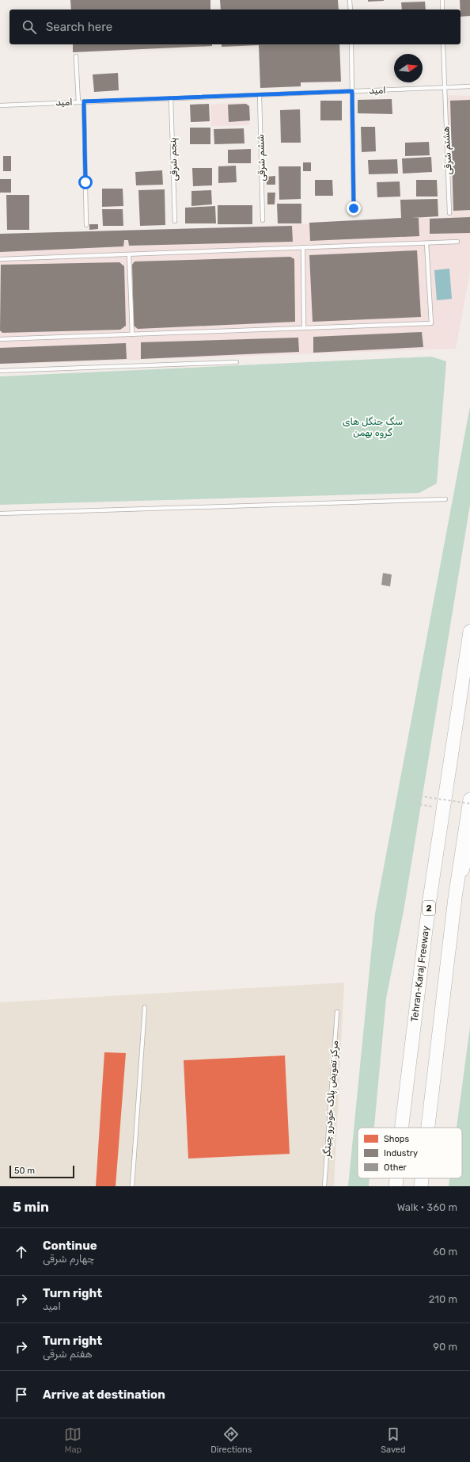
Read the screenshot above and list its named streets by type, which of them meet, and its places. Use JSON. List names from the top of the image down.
{
  "streets": {
    "highway": ["2", "Tehran-Karaj Freeway"],
    "lane": [
      "امید",
      "هشتم شرقی",
      "ششم شرقی",
      "پنجم شرقی",
      "مرکز تعویض پلاک خودرو چیتگر"
    ]
  },
  "crossings": [
    ["امید", "هشتم شرقی"],
    ["امید", "ششم شرقی"],
    ["امید", "پنجم شرقی"]
  ],
  "parks": ["سگ جنگل های گروه بهمن"],
  "legend": ["Shops", "Industry", "Other"],
  "scale_bar": "50 m",
  "north": "right",
  "page": {
    "search": "Search here",
    "scale": "50 m",
    "heading": ["5 min", "Walk · 360 m"],
    "list": [
      ["Continue", "چهارم شرقی", "60 m"],
      ["Turn right", "امید", "210 m"],
      ["Turn right", "هفتم شرقی", "90 m"],
      "Arrive at destination"
    ],
    "nav": ["Map", "Directions", "Saved"]
  }
}
